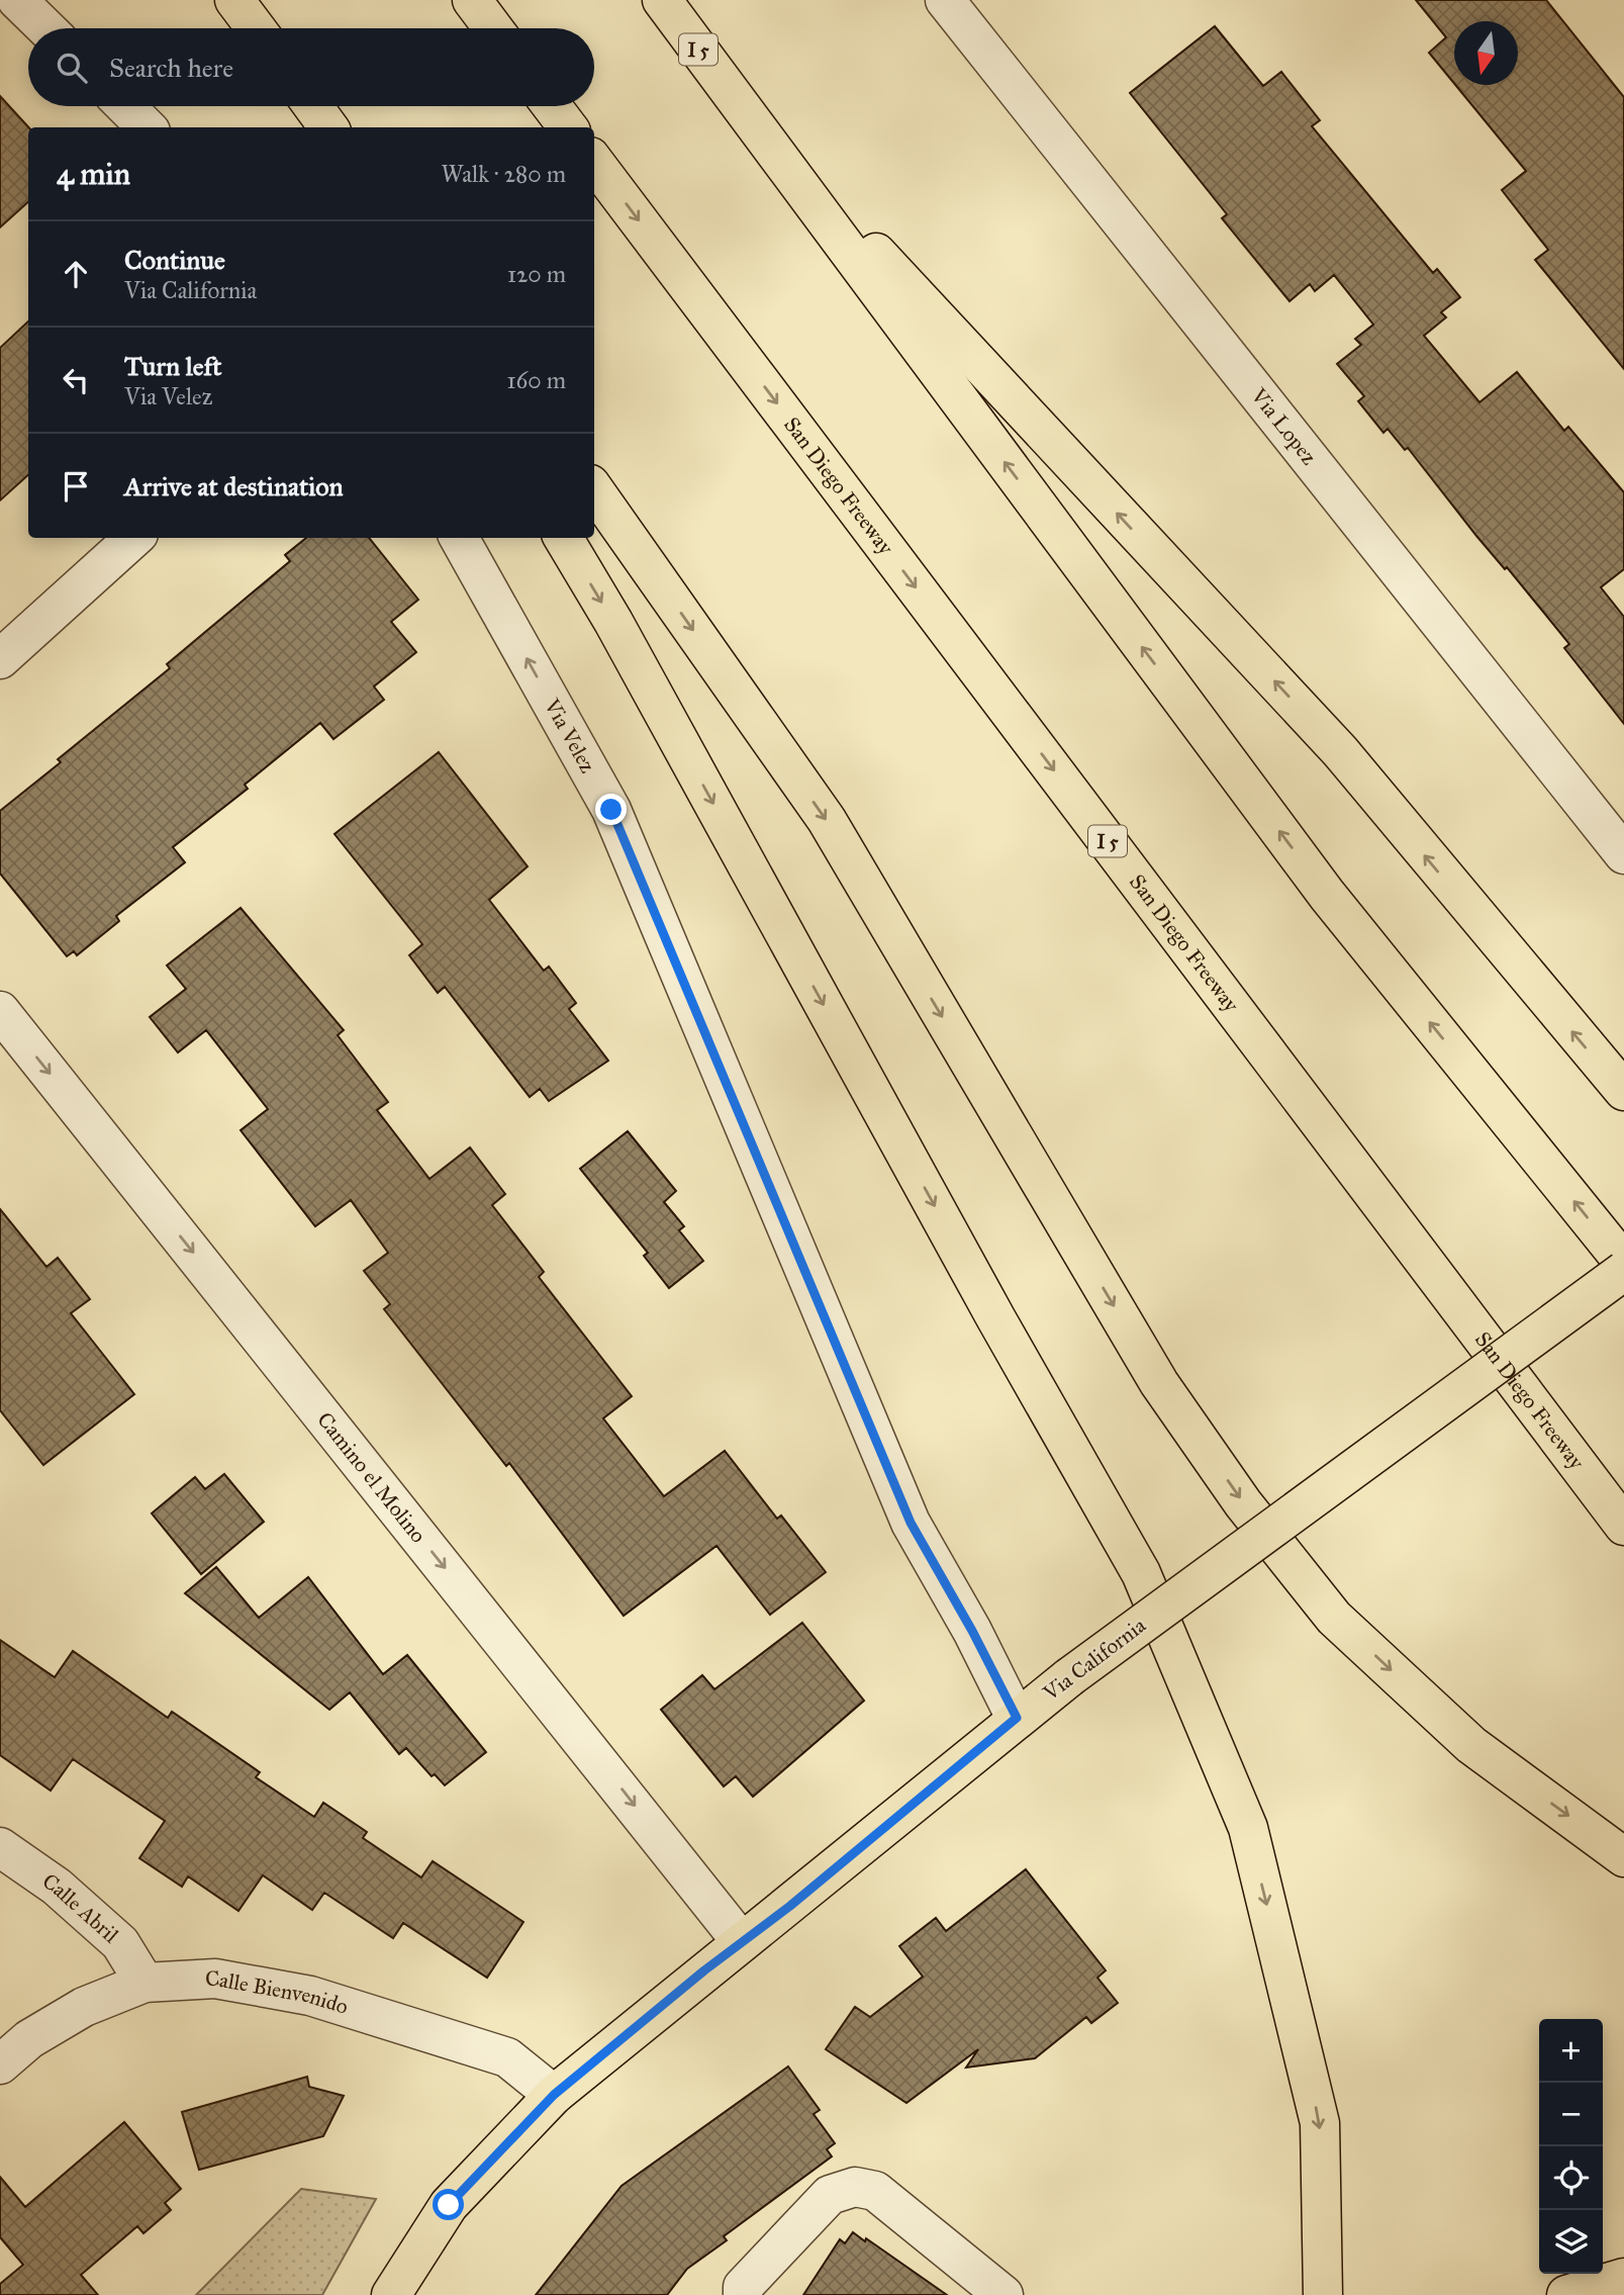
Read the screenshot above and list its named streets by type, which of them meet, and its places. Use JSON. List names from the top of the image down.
{
  "streets": {
    "main road": ["I 5", "San Diego Freeway", "Via California"],
    "street": [
      "Via Lopez",
      "Via Velez",
      "Camino el Molino",
      "Calle Abril",
      "Calle Bienvenido"
    ]
  },
  "crossings": [
    ["Via Velez", "Via California"],
    ["Camino el Molino", "Via California"],
    ["Via California", "Calle Bienvenido"],
    ["Calle Abril", "Calle Bienvenido"]
  ],
  "one_way": ["Via Velez", "Camino el Molino"],
  "north": "bottom",
  "page": {
    "search": "Search here",
    "heading": ["4 min", "Walk · 280 m"],
    "list": [
      ["Continue", "Via California", "120 m"],
      ["Turn left", "Via Velez", "160 m"],
      "Arrive at destination"
    ],
    "map_buttons": ["+", "−"]
  }
}
